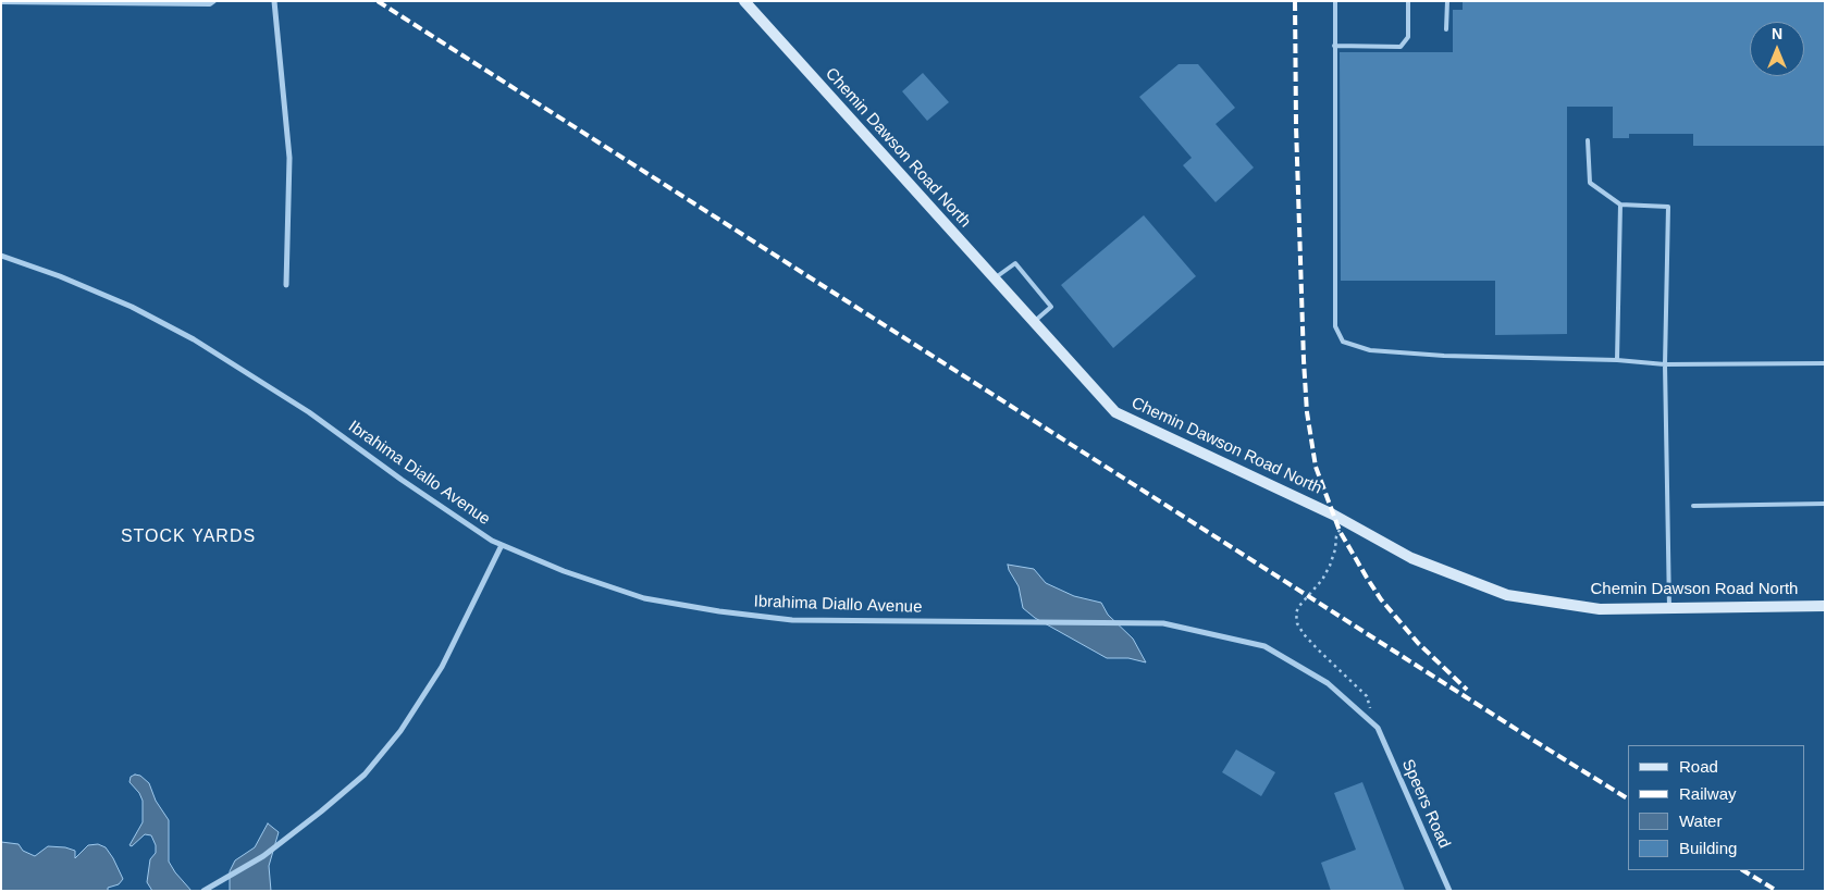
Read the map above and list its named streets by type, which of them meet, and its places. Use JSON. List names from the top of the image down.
{
  "streets": {
    "street": ["Chemin Dawson Road North", "Ibrahima Diallo Avenue", "Speers Road"]
  },
  "crossings": [
    ["Ibrahima Diallo Avenue", "Speers Road"]
  ],
  "districts": ["STOCK YARDS"],
  "legend": [
    "Road",
    "Railway",
    "Water",
    "Building"
  ],
  "north": "top"
}
